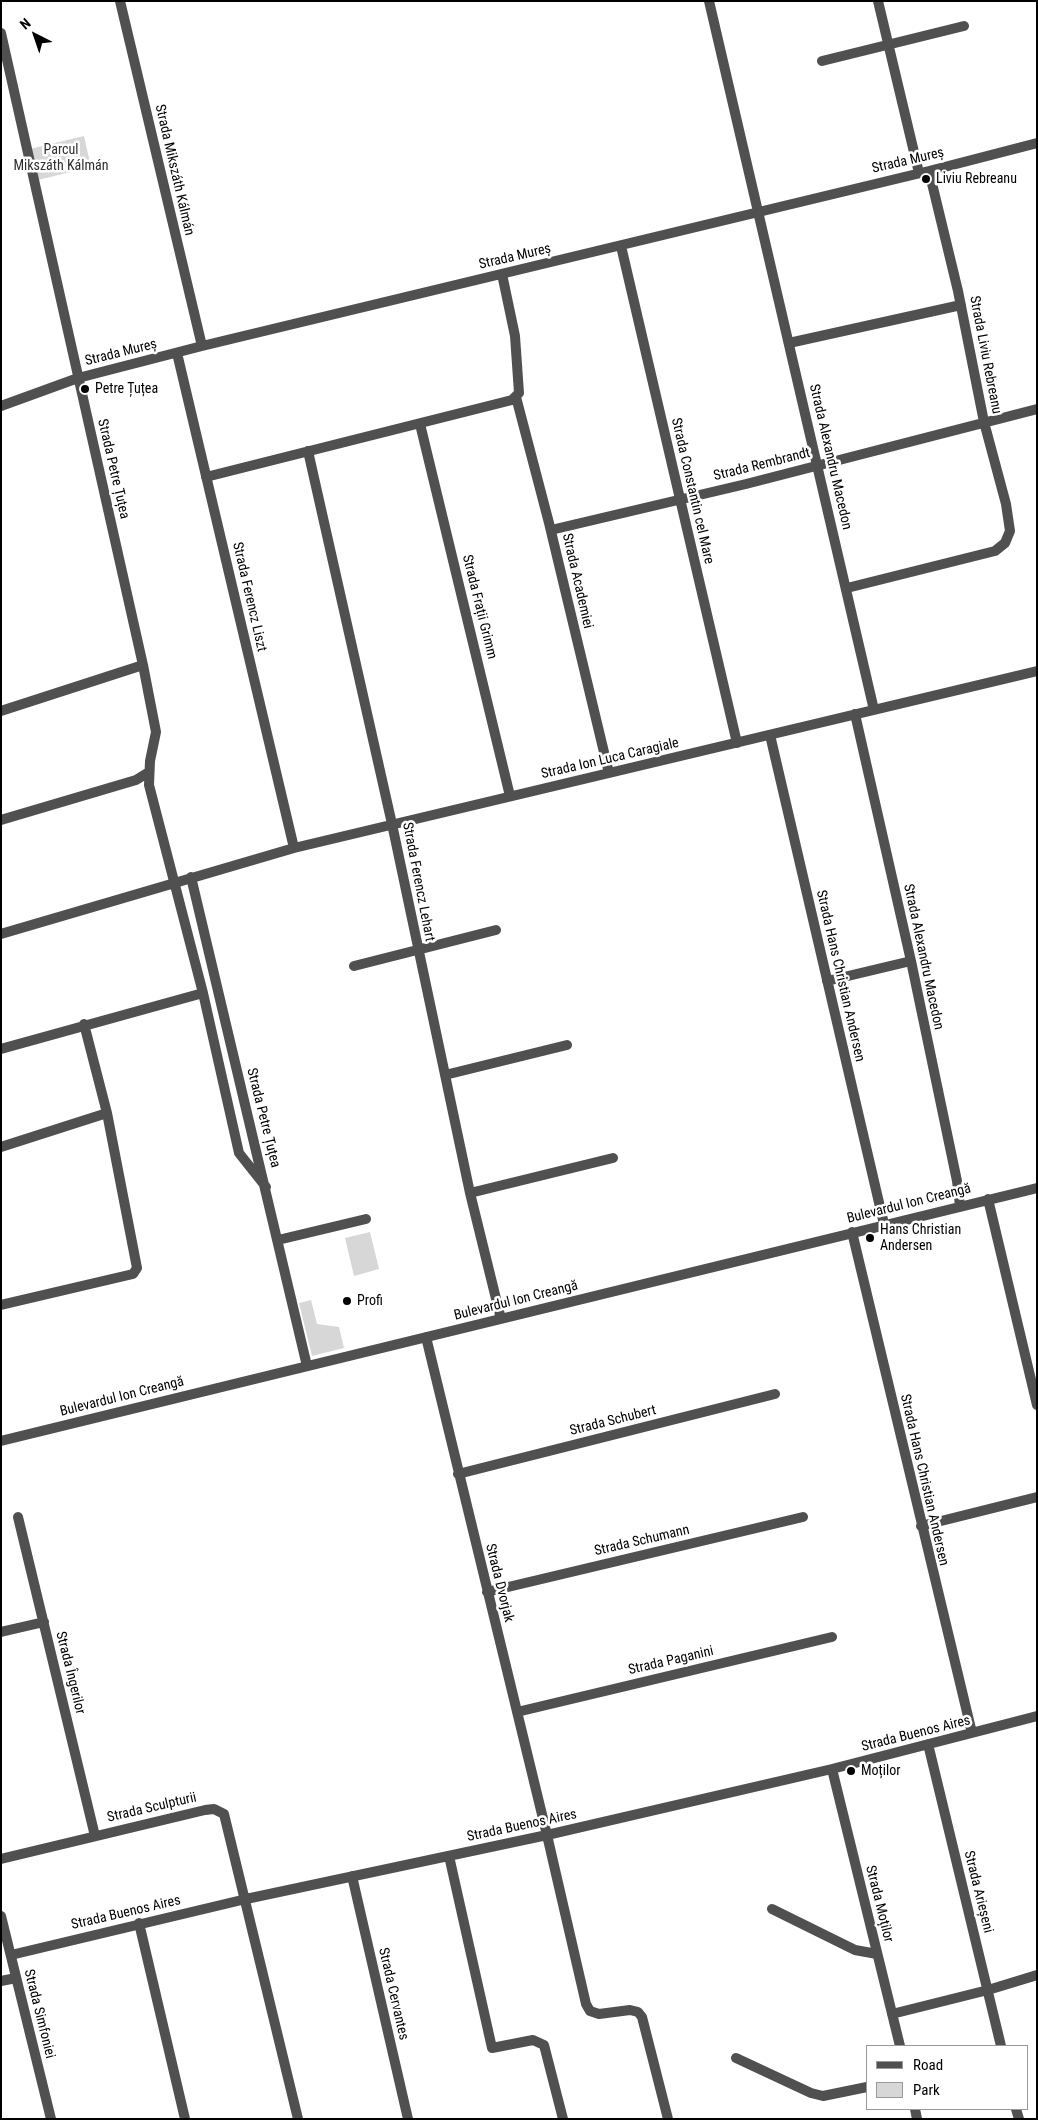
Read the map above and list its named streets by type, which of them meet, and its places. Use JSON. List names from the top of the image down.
{
  "streets": {
    "street": [
      "Strada Mureș",
      "Strada Mikszáth Kálmán",
      "Strada Liviu Rebreanu",
      "Strada Alexandru Macedon",
      "Strada Rembrandt",
      "Strada Petre Țuțea",
      "Strada Constantin cel Mare",
      "Strada Academiei",
      "Strada Ferencz Liszt",
      "Strada Frații Grimm",
      "Strada Ion Luca Caragiale",
      "Strada Ferencz Lehart",
      "Strada Hans Christian Andersen",
      "Bulevardul Ion Creangă",
      "Strada Schubert",
      "Strada Schumann",
      "Strada Dvorjak",
      "Strada Paganini",
      "Strada Îngerilor",
      "Strada Buenos Aires",
      "Strada Sculpturii",
      "Strada Arieșeni",
      "Strada Moților",
      "Strada Cervantes",
      "Strada Simfoniei"
    ]
  },
  "crossings": [
    ["Strada Mureș", "Strada Mikszáth Kálmán"],
    ["Strada Mureș", "Strada Liviu Rebreanu"],
    ["Strada Mureș", "Strada Alexandru Macedon"],
    ["Strada Mureș", "Strada Petre Țuțea"],
    ["Strada Mureș", "Strada Constantin cel Mare"],
    ["Strada Mureș", "Strada Academiei"],
    ["Strada Mureș", "Strada Ferencz Liszt"],
    ["Strada Liviu Rebreanu", "Strada Alexandru Macedon"],
    ["Strada Liviu Rebreanu", "Strada Rembrandt"],
    ["Strada Alexandru Macedon", "Strada Rembrandt"],
    ["Strada Alexandru Macedon", "Strada Ion Luca Caragiale"],
    ["Strada Alexandru Macedon", "Bulevardul Ion Creangă"],
    ["Strada Rembrandt", "Strada Constantin cel Mare"],
    ["Strada Rembrandt", "Strada Academiei"],
    ["Strada Petre Țuțea", "Strada Ion Luca Caragiale"],
    ["Strada Petre Țuțea", "Bulevardul Ion Creangă"],
    ["Strada Constantin cel Mare", "Strada Ion Luca Caragiale"],
    ["Strada Academiei", "Strada Ion Luca Caragiale"],
    ["Strada Ferencz Liszt", "Strada Ion Luca Caragiale"],
    ["Strada Frații Grimm", "Strada Ion Luca Caragiale"],
    ["Strada Ion Luca Caragiale", "Strada Ferencz Lehart"],
    ["Strada Ion Luca Caragiale", "Strada Hans Christian Andersen"],
    ["Strada Ferencz Lehart", "Bulevardul Ion Creangă"],
    ["Strada Hans Christian Andersen", "Bulevardul Ion Creangă"],
    ["Strada Hans Christian Andersen", "Strada Buenos Aires"],
    ["Bulevardul Ion Creangă", "Strada Dvorjak"],
    ["Strada Schubert", "Strada Dvorjak"],
    ["Strada Schumann", "Strada Dvorjak"],
    ["Strada Dvorjak", "Strada Paganini"],
    ["Strada Dvorjak", "Strada Buenos Aires"],
    ["Strada Îngerilor", "Strada Sculpturii"],
    ["Strada Buenos Aires", "Strada Sculpturii"],
    ["Strada Buenos Aires", "Strada Arieșeni"],
    ["Strada Buenos Aires", "Strada Moților"],
    ["Strada Buenos Aires", "Strada Cervantes"],
    ["Strada Buenos Aires", "Strada Simfoniei"]
  ],
  "parks": ["Parcul Mikszáth Kálmán"],
  "places": [
    "Liviu Rebreanu",
    "Petre Țuțea",
    "Hans Christian Andersen",
    "Profi",
    "Moților"
  ],
  "legend": ["Road", "Park"],
  "north": "top left"
}
